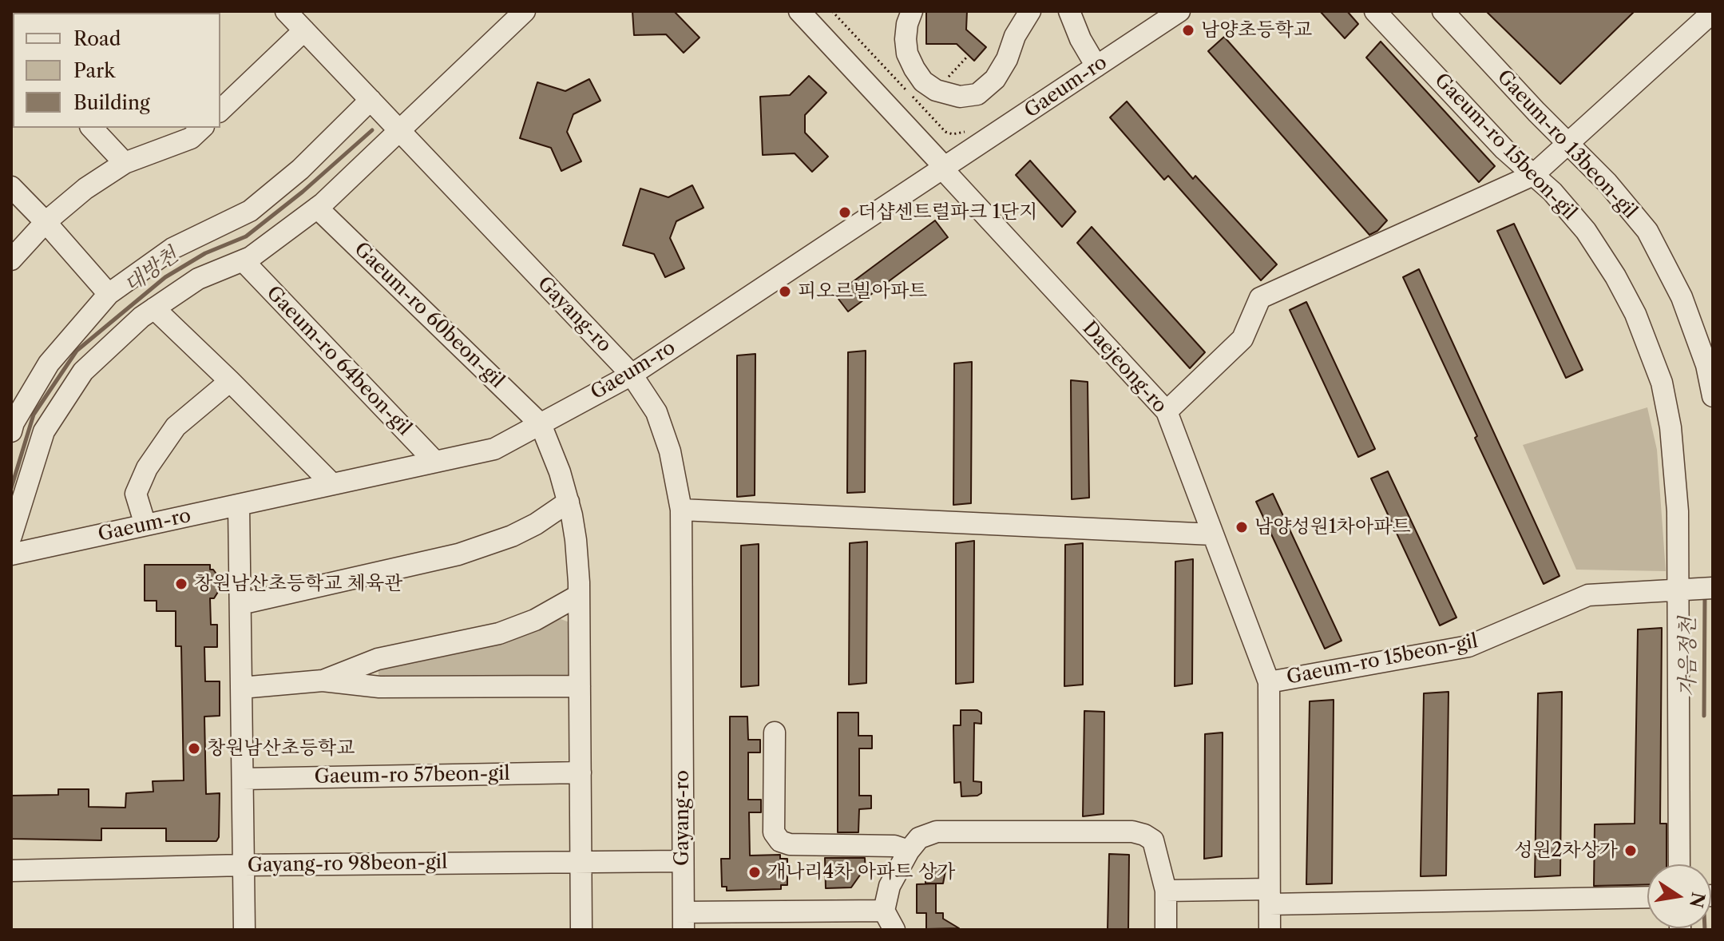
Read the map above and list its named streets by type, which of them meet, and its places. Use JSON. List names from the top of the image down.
{
  "streets": {
    "street": [
      "Gaeum-ro",
      "Gaeum-ro 13beon-gil",
      "Gaeum-ro 15beon-gil",
      "Gayang-ro",
      "Gaeum-ro 60beon-gil",
      "Gaeum-ro 64beon-gil",
      "Daejeong-ro",
      "Gaeum-ro 57beon-gil",
      "Gayang-ro 98beon-gil"
    ]
  },
  "crossings": [
    ["Gaeum-ro", "Gayang-ro"],
    ["Gaeum-ro", "Gaeum-ro 60beon-gil"],
    ["Gaeum-ro", "Gaeum-ro 64beon-gil"],
    ["Gaeum-ro", "Daejeong-ro"],
    ["Gaeum-ro 15beon-gil", "Daejeong-ro"],
    ["Gayang-ro", "Gayang-ro 98beon-gil"]
  ],
  "water": ["대방천", "가음정천"],
  "places": [
    "남양초등학교",
    "더샵센트럴파크 1단지",
    "피오르빌아파트",
    "남양성원1차아파트",
    "창원남산초등학교 체육관",
    "창원남산초등학교",
    "성원2차상가",
    "개나리4차 아파트 상가"
  ],
  "legend": ["Road", "Park", "Building"],
  "north": "right"
}
